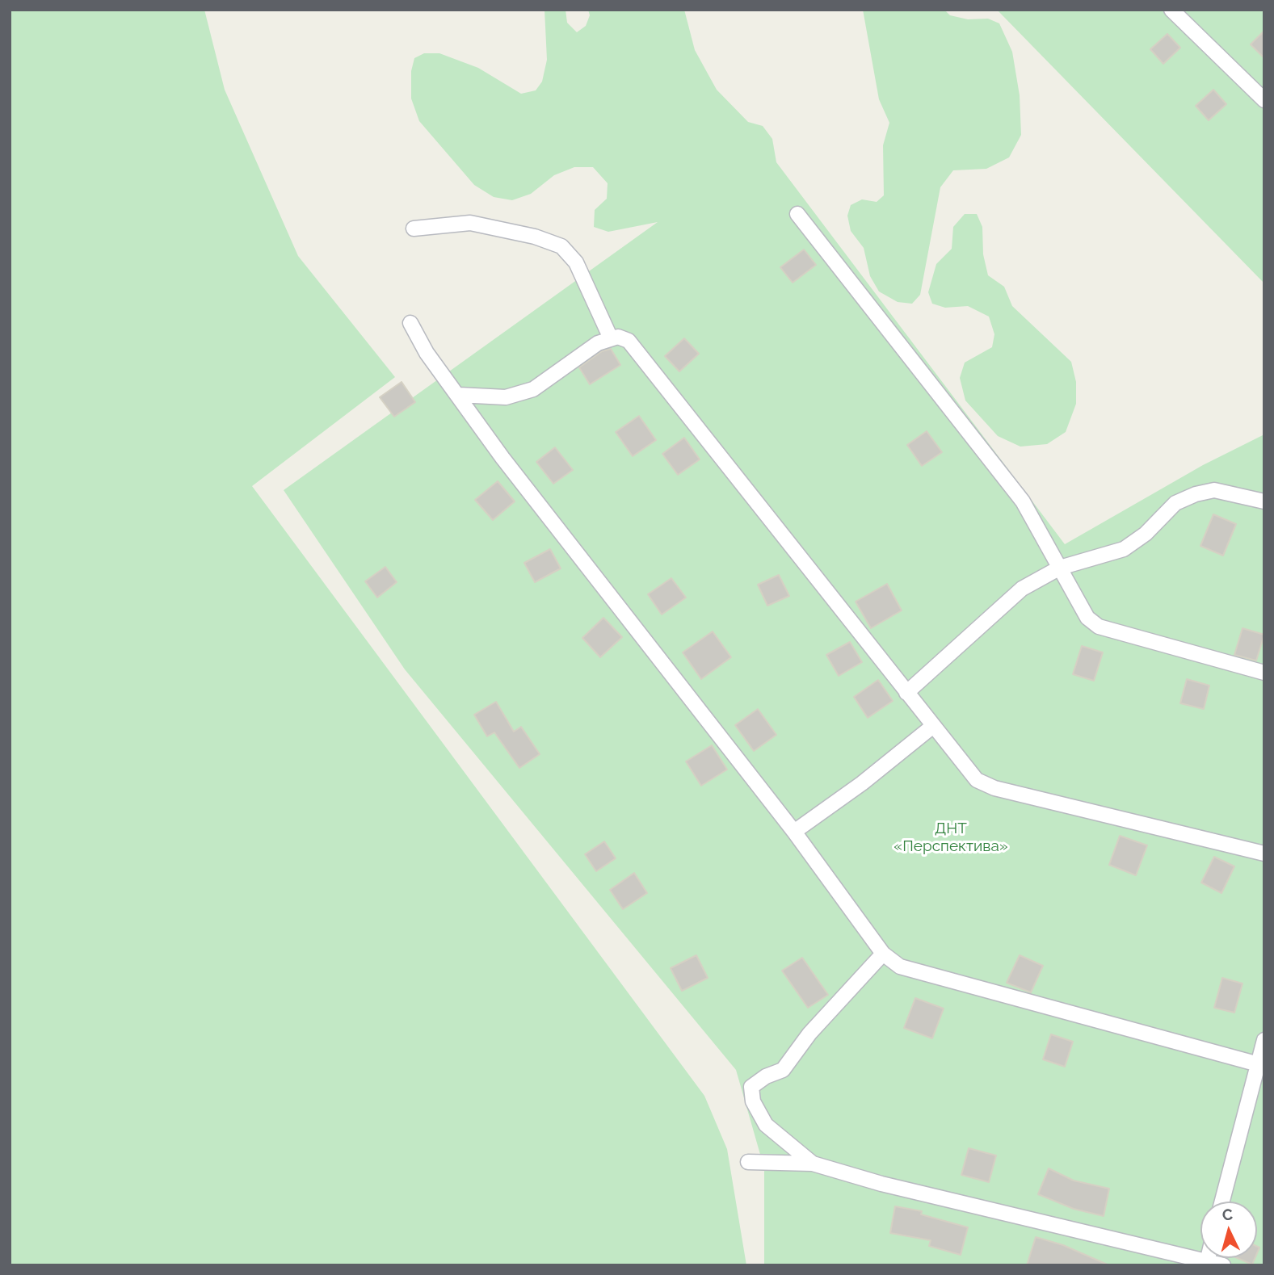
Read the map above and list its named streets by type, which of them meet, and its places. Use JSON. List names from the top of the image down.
{
  "parks": ["ДНТ «Перспектива»"],
  "north": "top"
}
